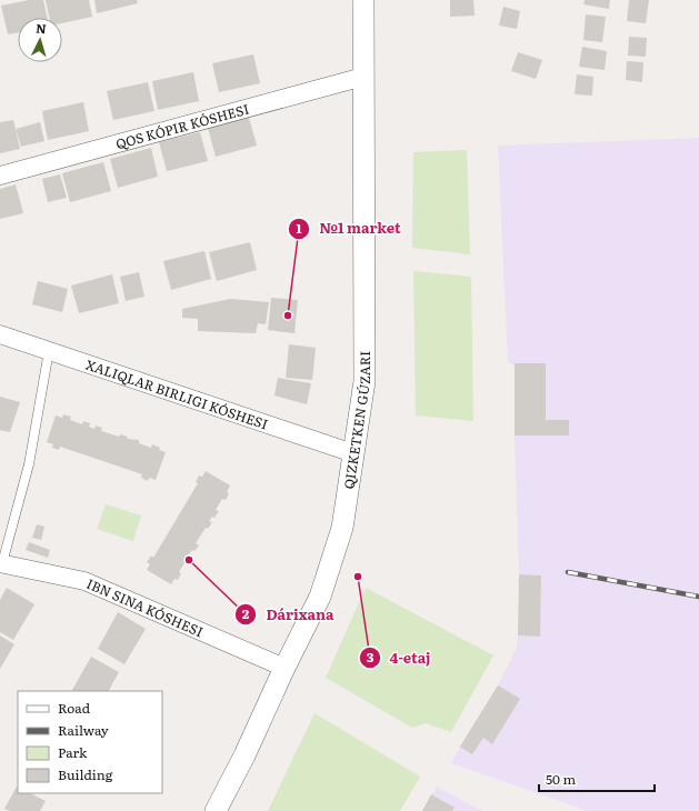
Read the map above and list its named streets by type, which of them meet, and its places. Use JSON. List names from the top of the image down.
{
  "streets": {
    "street": ["QOS KÓPIR KÓSHESI", "IBN SINA KÓSHESI"]
  },
  "places": ["№1 market", "Dárixana", "4-etaj"],
  "legend": [
    "Road",
    "Railway",
    "Park",
    "Building"
  ],
  "scale_bar": "50 m",
  "north": "top"
}
